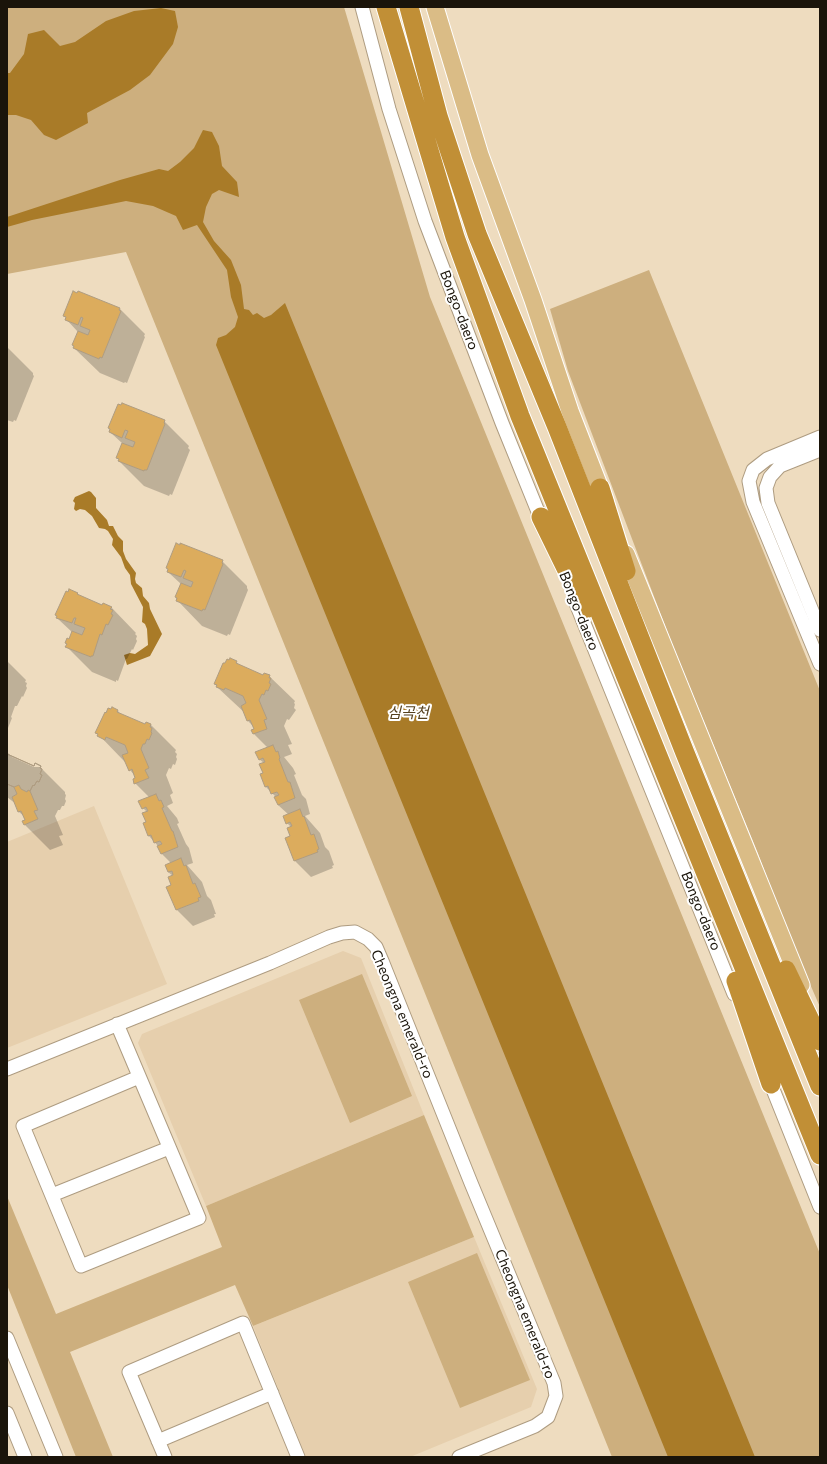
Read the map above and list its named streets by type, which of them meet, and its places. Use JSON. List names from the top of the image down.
{
  "streets": {
    "highway": ["Bongo-daero"],
    "street": ["Cheongna emerald-ro"]
  },
  "water": ["심곡천"]
}
